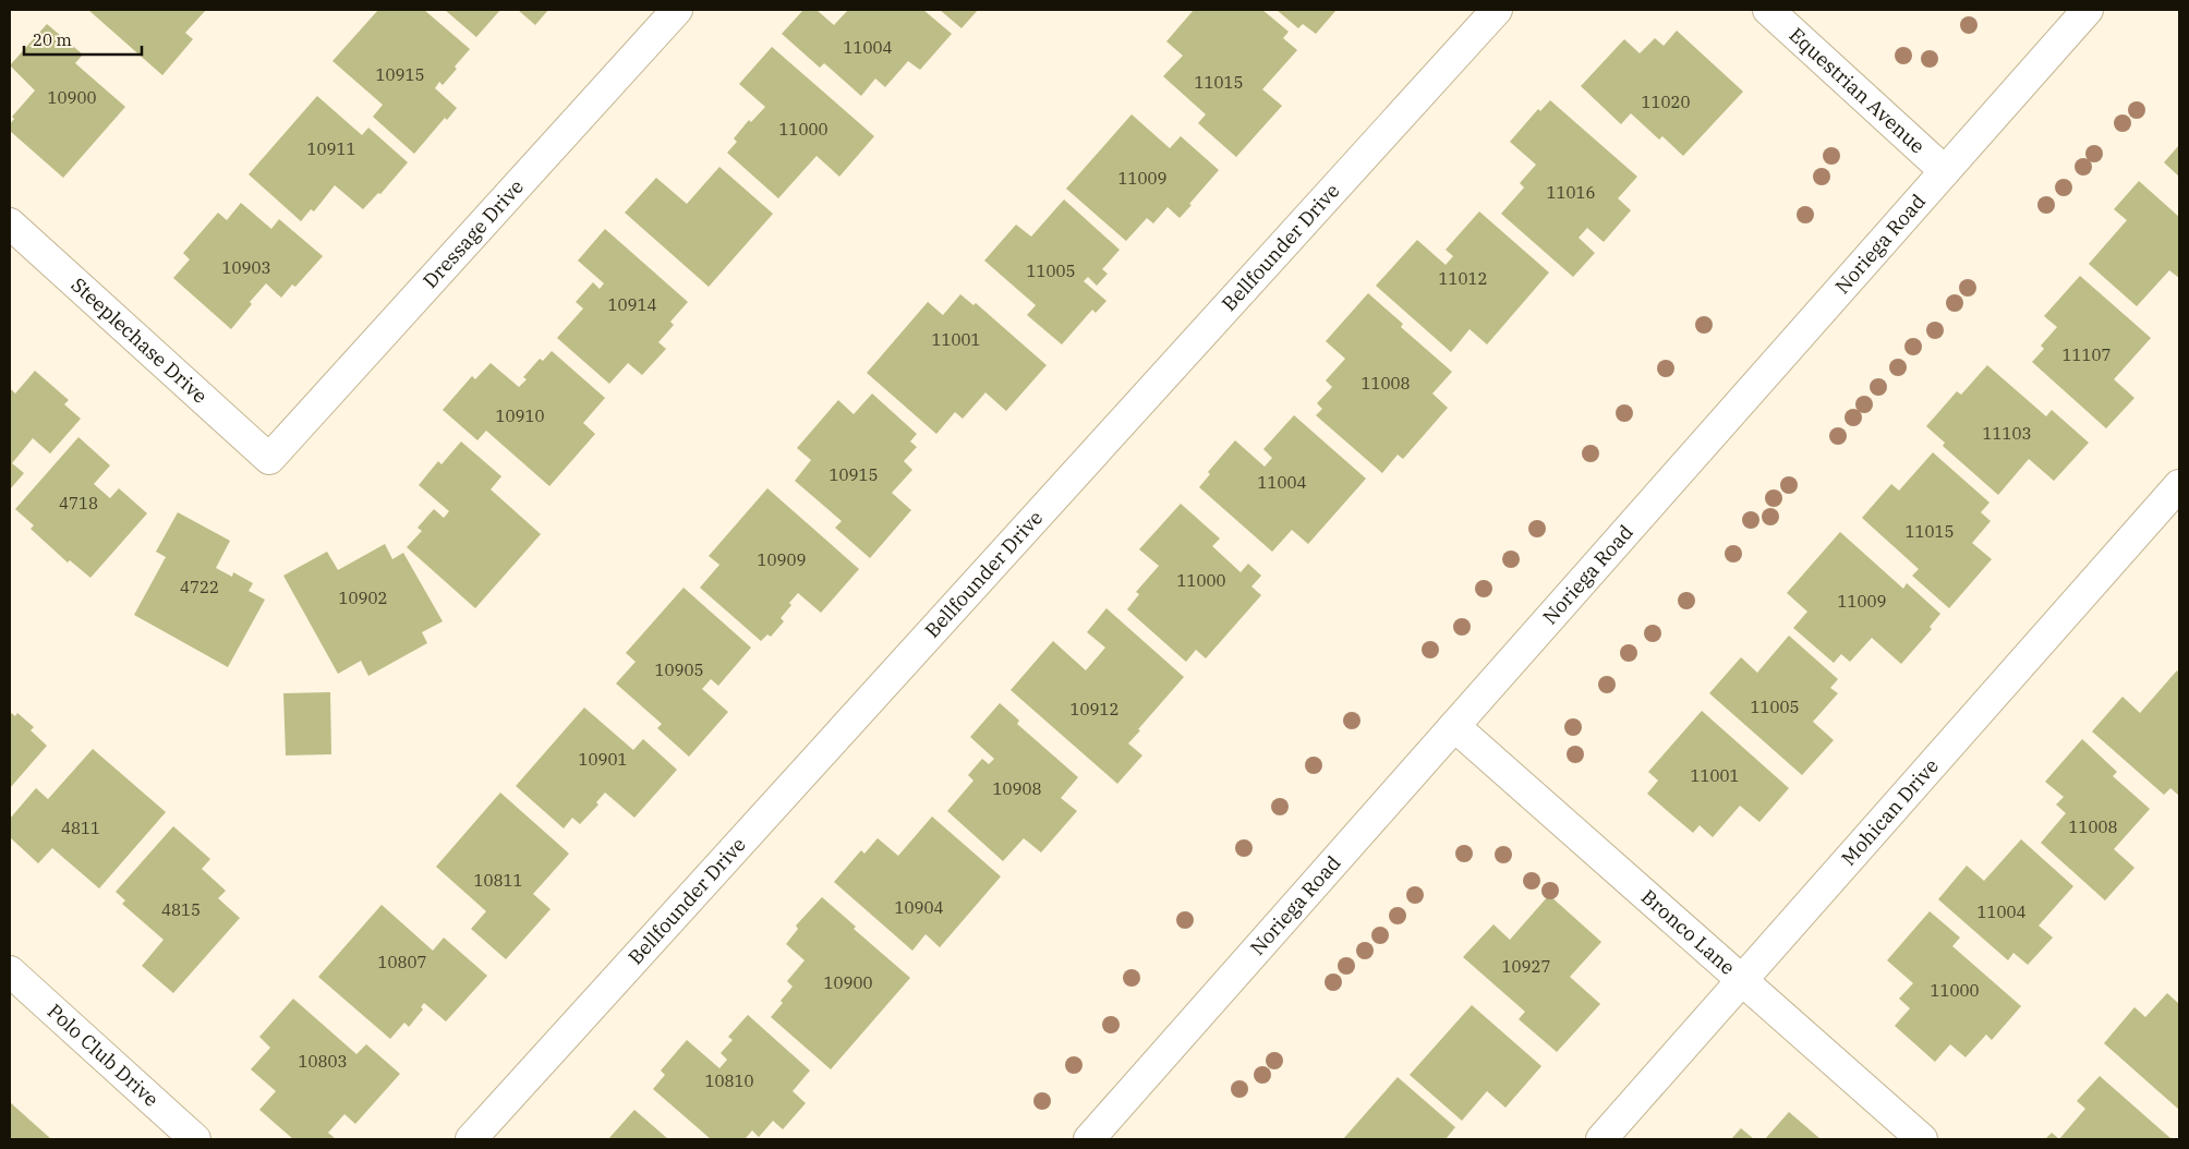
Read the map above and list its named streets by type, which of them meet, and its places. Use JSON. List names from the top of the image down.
{
  "streets": {
    "street": [
      "Equestrian Avenue",
      "Dressage Drive",
      "Noriega Road",
      "Bellfounder Drive",
      "Steeplechase Drive",
      "Mohican Drive",
      "Bronco Lane",
      "Polo Club Drive"
    ]
  },
  "crossings": [
    ["Equestrian Avenue", "Noriega Road"],
    ["Dressage Drive", "Steeplechase Drive"],
    ["Noriega Road", "Bronco Lane"],
    ["Mohican Drive", "Bronco Lane"]
  ],
  "house_numbers": [
    "11004",
    "10915",
    "11015",
    "10900",
    "11020",
    "11000",
    "10911",
    "11009",
    "11016",
    "10903",
    "11005",
    "11012",
    "10914",
    "11001",
    "11107",
    "11008",
    "10910",
    "11103",
    "10915",
    "11004",
    "4718",
    "11015",
    "10909",
    "11000",
    "4722",
    "10902",
    "11009",
    "10905",
    "11005",
    "10912",
    "10901",
    "11001",
    "10908",
    "11008",
    "4811",
    "10811",
    "10904",
    "4815",
    "11004",
    "10807",
    "10927",
    "10900",
    "11000",
    "10803",
    "10810"
  ],
  "scale_bar": "20 m"
}
